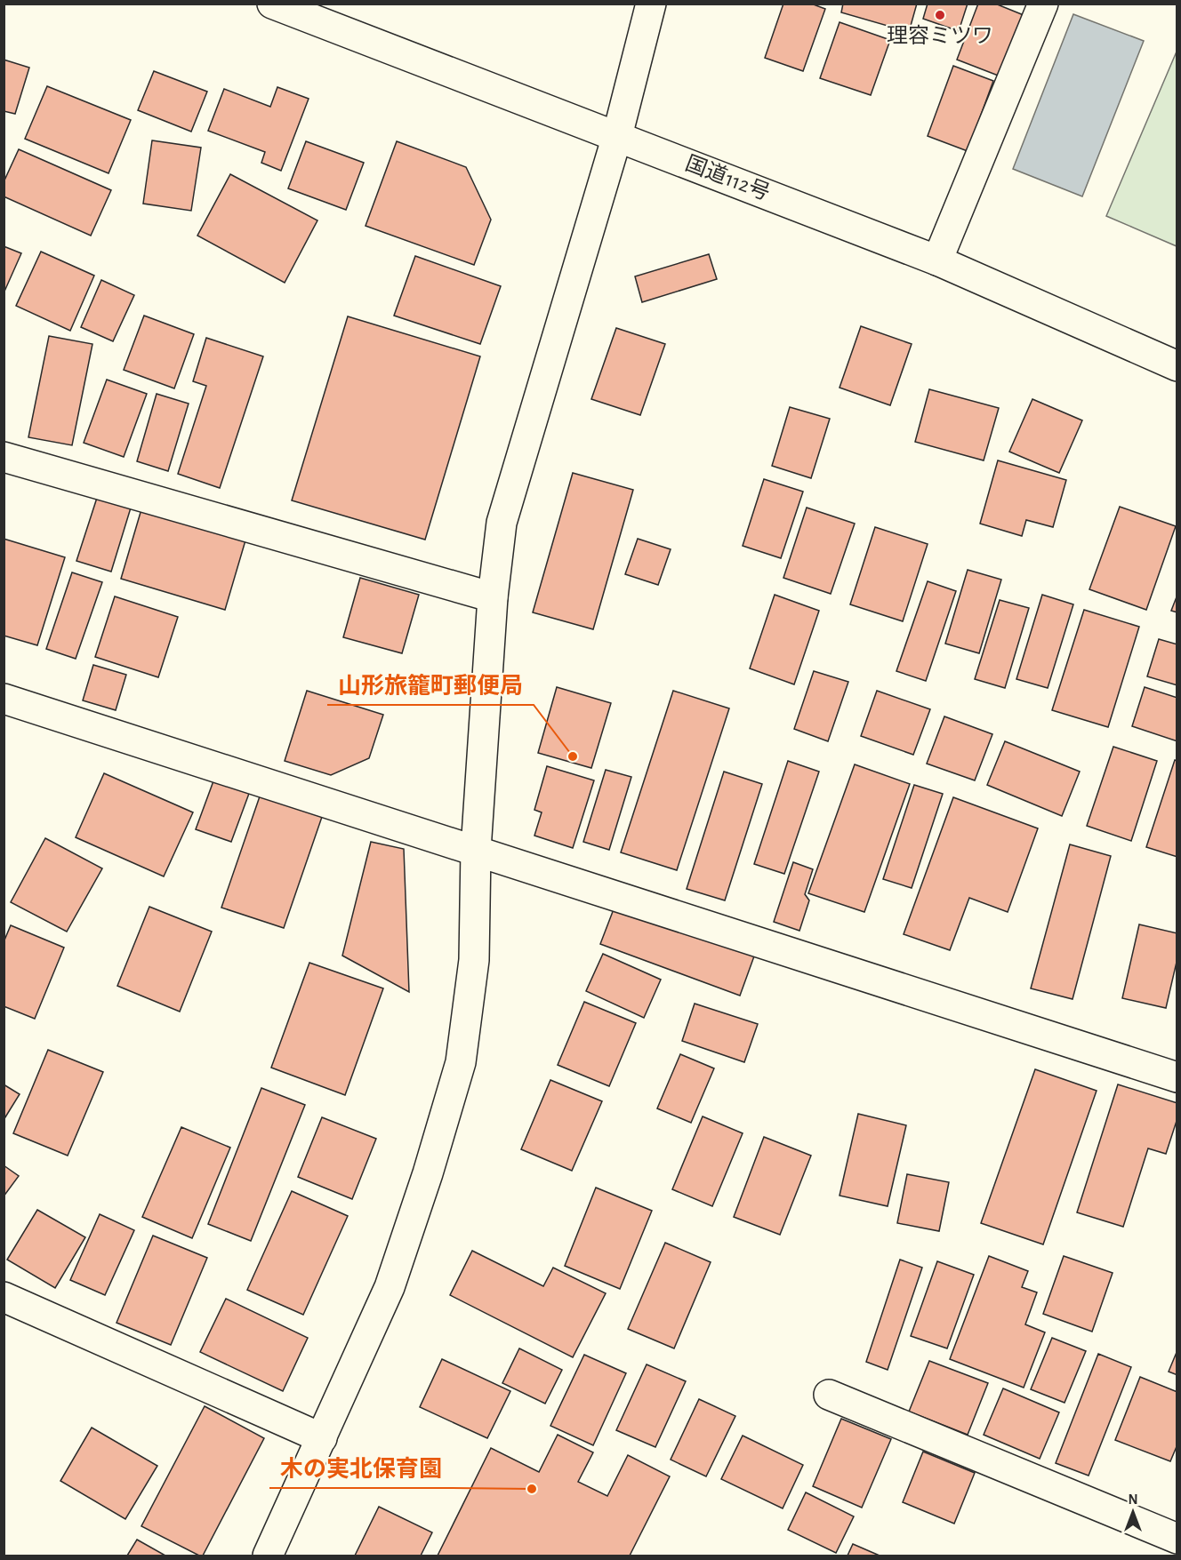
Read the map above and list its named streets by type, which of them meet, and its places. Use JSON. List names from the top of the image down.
{
  "streets": {
    "main road": ["国道112号"]
  },
  "places": ["理容ミツワ", "山形旅籠町郵便局", "木の実北保育園"],
  "north": "top"
}
